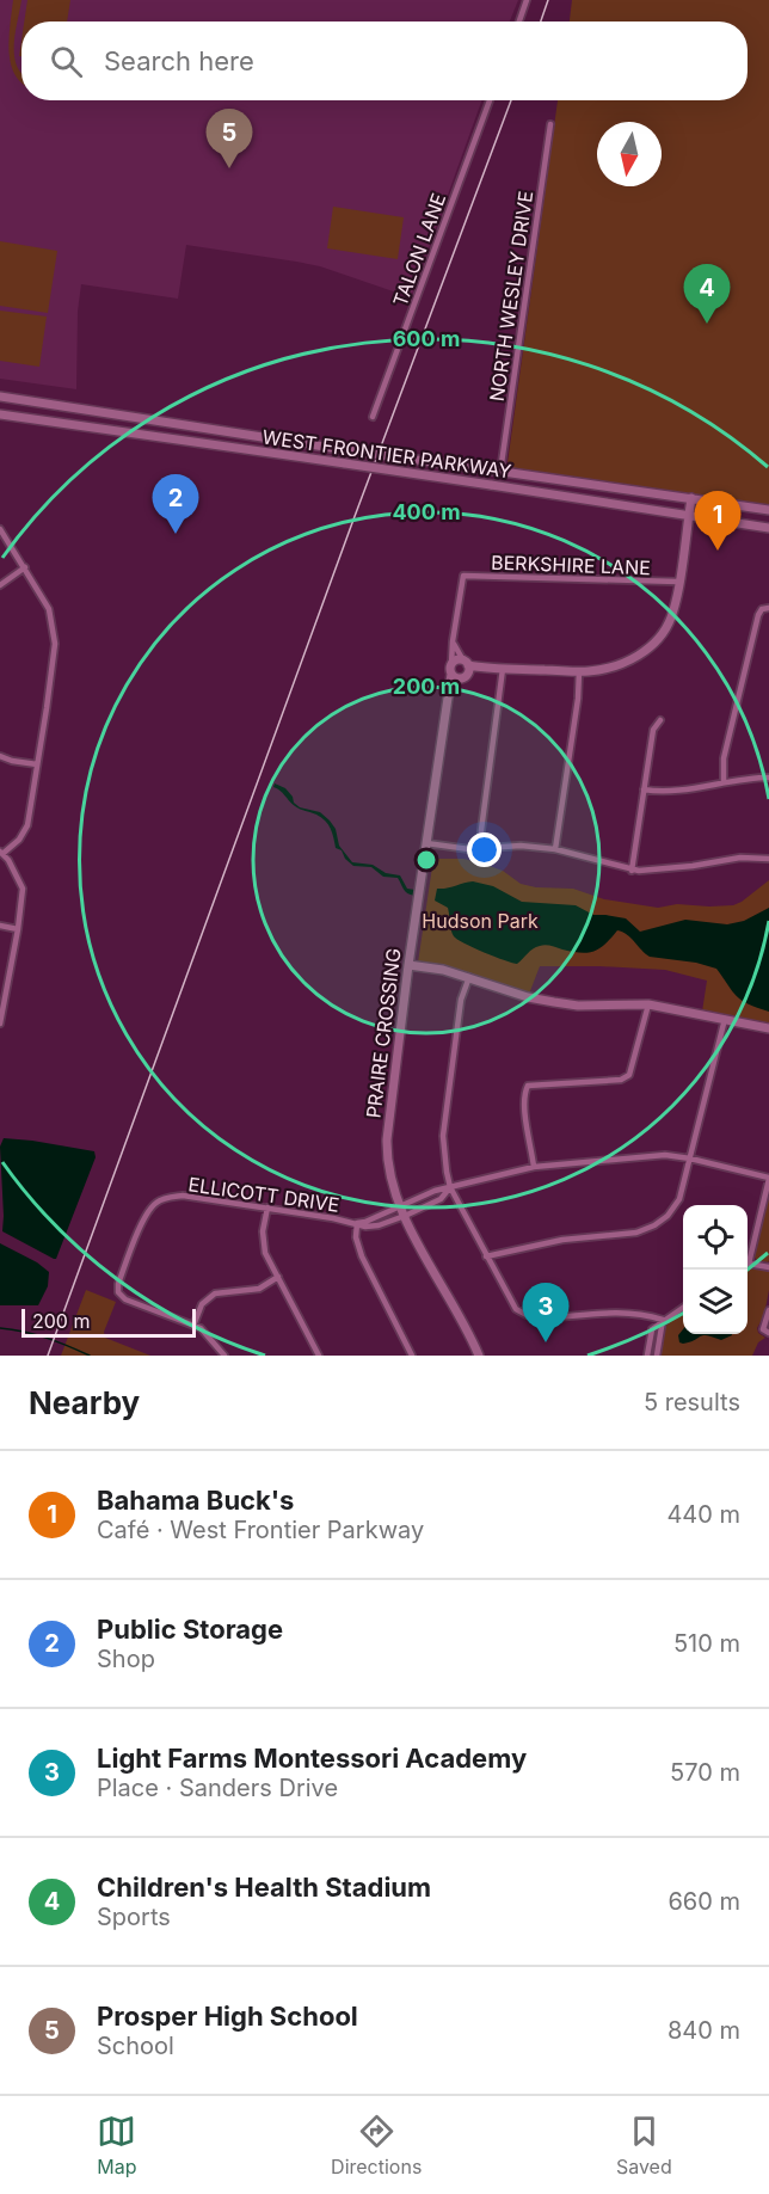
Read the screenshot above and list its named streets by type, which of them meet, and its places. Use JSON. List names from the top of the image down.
{
  "streets": {
    "street": [
      "TALON LANE",
      "NORTH WESLEY DRIVE",
      "WEST FRONTIER PARKWAY",
      "BERKSHIRE LANE",
      "PRAIRE CROSSING",
      "ELLICOTT DRIVE"
    ]
  },
  "crossings": [
    ["NORTH WESLEY DRIVE", "WEST FRONTIER PARKWAY"],
    ["PRAIRE CROSSING", "ELLICOTT DRIVE"]
  ],
  "parks": ["Hudson Park"],
  "scale_bar": "200 m",
  "north": "bottom",
  "page": {
    "search": "Search here",
    "pins": [
      "5",
      "4",
      "2",
      "1",
      "3"
    ],
    "scale": "200 m",
    "heading": ["Nearby", "5 results"],
    "list": [
      {
        "mark": "1",
        "name": "Bahama Buck's",
        "note": "Café · West Frontier Parkway",
        "value": "440 m"
      },
      {
        "mark": "2",
        "name": "Public Storage",
        "note": "Shop",
        "value": "510 m"
      },
      {
        "mark": "3",
        "name": "Light Farms Montessori Academy",
        "note": "Place · Sanders Drive",
        "value": "570 m"
      },
      {
        "mark": "4",
        "name": "Children's Health Stadium",
        "note": "Sports",
        "value": "660 m"
      },
      {
        "mark": "5",
        "name": "Prosper High School",
        "note": "School",
        "value": "840 m"
      }
    ],
    "nav": ["Map", "Directions", "Saved"]
  },
  "rings": ["600 m", "400 m", "200 m"]
}
